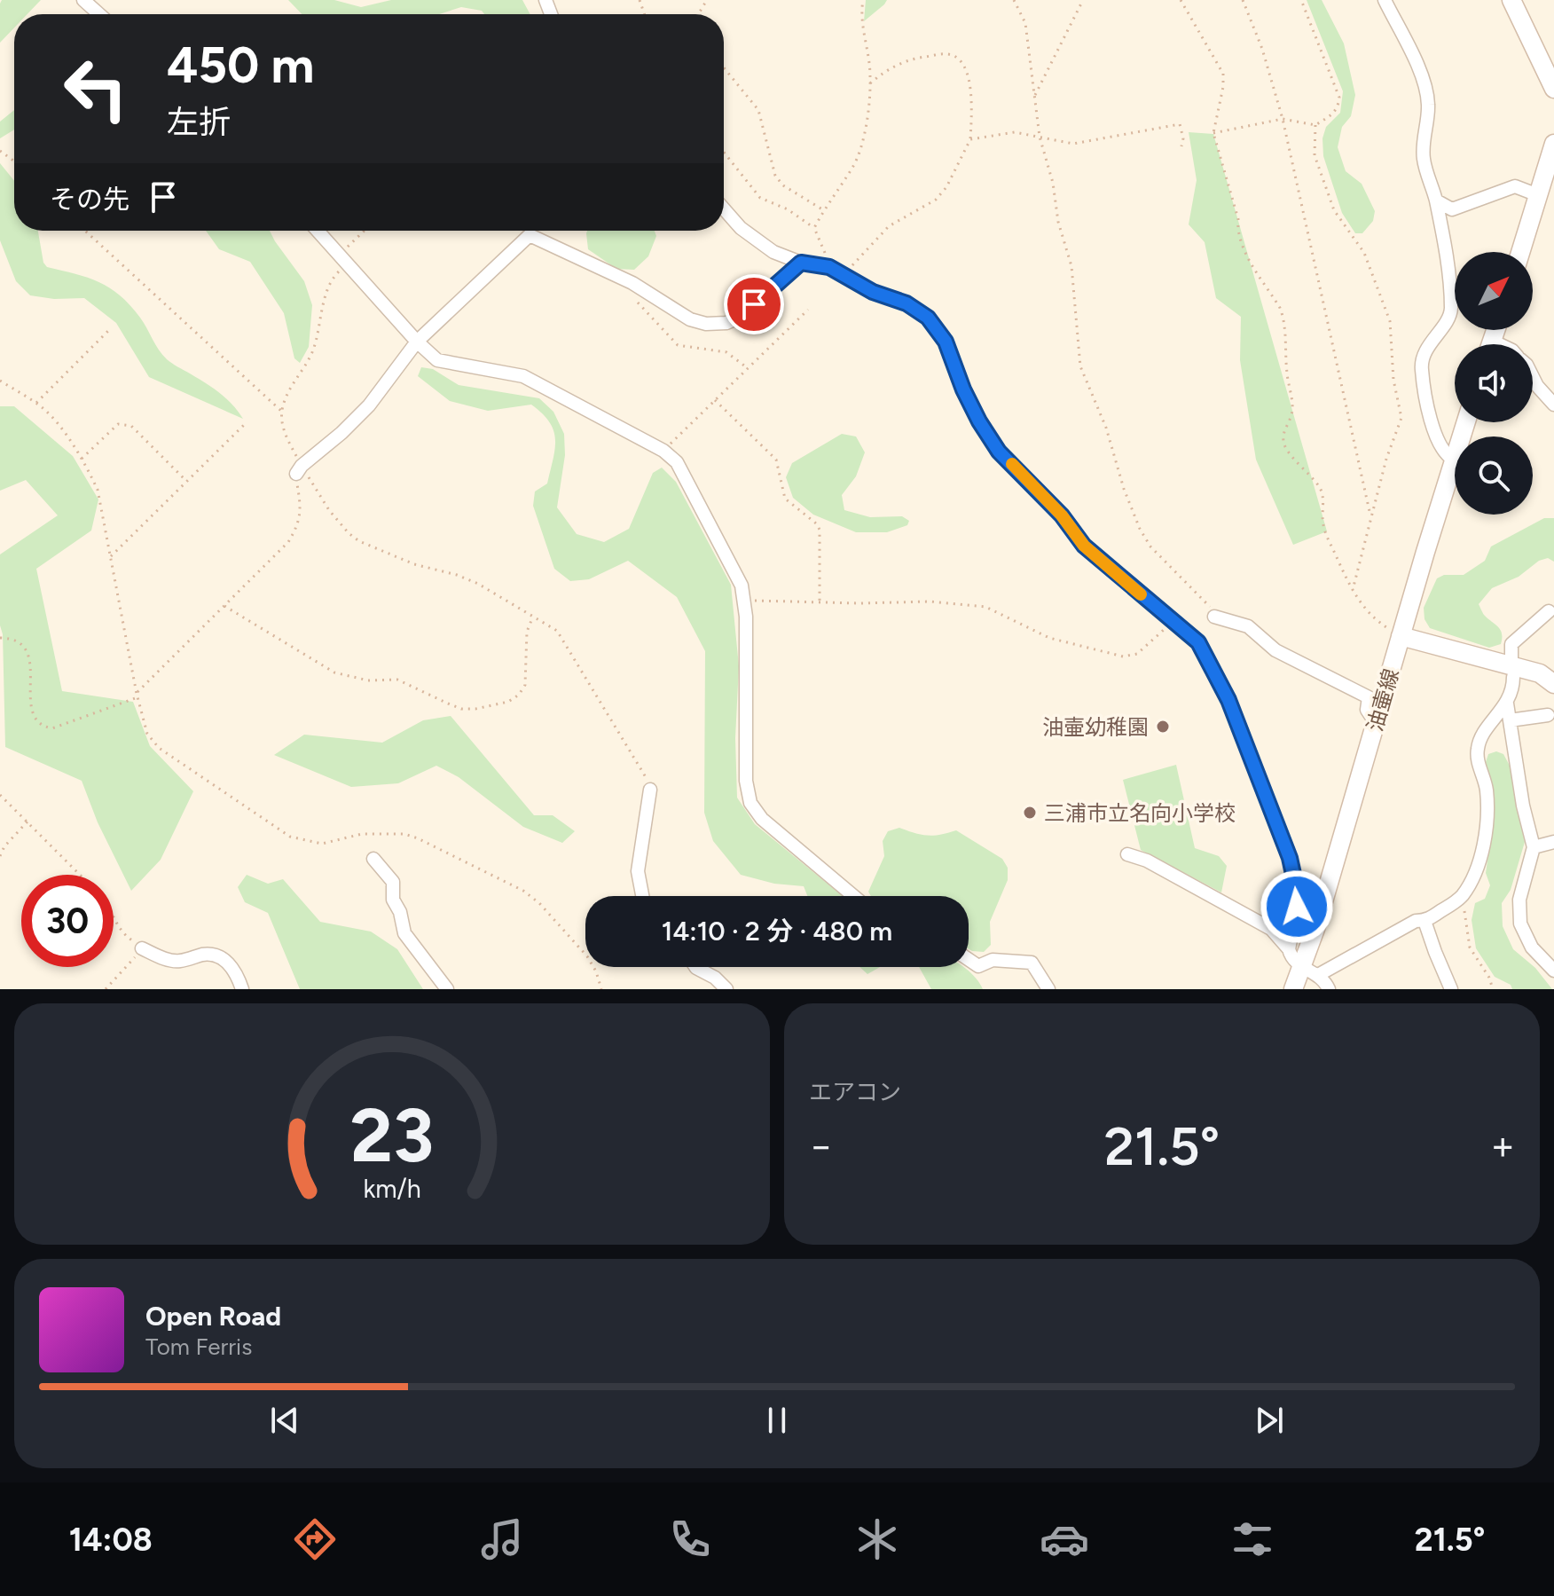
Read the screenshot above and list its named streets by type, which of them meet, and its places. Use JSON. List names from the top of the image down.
{
  "streets": {
    "main road": ["油壷線"]
  },
  "places": ["油壷幼稚園", "三浦市立名向小学校"],
  "north": "top right",
  "page": {
    "turn": ["450 m", "左折"],
    "then": "その先",
    "limit": "30",
    "trip": "14:10 · 2 分 · 480 m",
    "tile": "エアコン",
    "heat": ["−", "21.5°", "+"],
    "song": ["Open Road", "Tom Ferris"],
    "tabs": ["14:08", "21.5°"],
    "gauge": ["23", "km/h"]
  }
}
